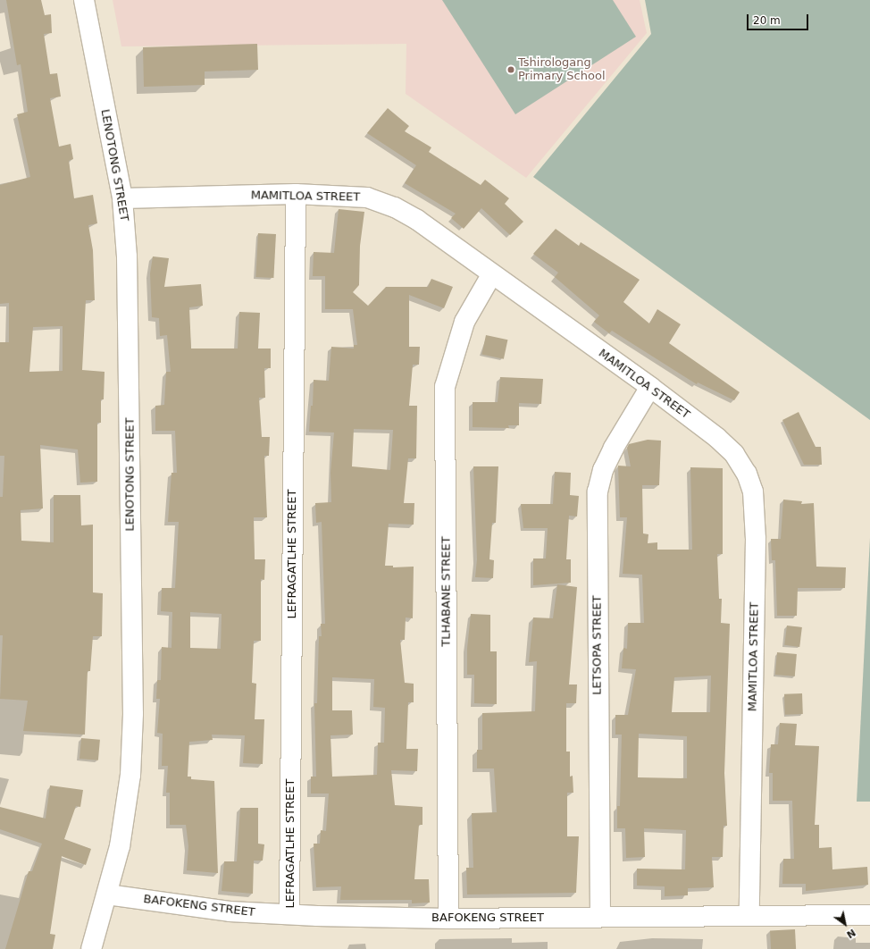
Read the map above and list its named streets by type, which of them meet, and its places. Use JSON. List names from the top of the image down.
{
  "streets": {
    "street": [
      "LENOTONG STREET",
      "MAMITLOA STREET",
      "LEFRAGATLHE STREET",
      "TLHABANE STREET",
      "LETSOPA STREET",
      "BAFOKENG STREET"
    ]
  },
  "crossings": [
    ["LENOTONG STREET", "MAMITLOA STREET"],
    ["LENOTONG STREET", "BAFOKENG STREET"],
    ["MAMITLOA STREET", "LEFRAGATLHE STREET"],
    ["MAMITLOA STREET", "TLHABANE STREET"],
    ["MAMITLOA STREET", "LETSOPA STREET"],
    ["MAMITLOA STREET", "BAFOKENG STREET"],
    ["LEFRAGATLHE STREET", "BAFOKENG STREET"],
    ["TLHABANE STREET", "BAFOKENG STREET"],
    ["LETSOPA STREET", "BAFOKENG STREET"]
  ],
  "places": ["Tshirologang Primary School"],
  "scale_bar": "20 m",
  "north": "bottom right"
}
